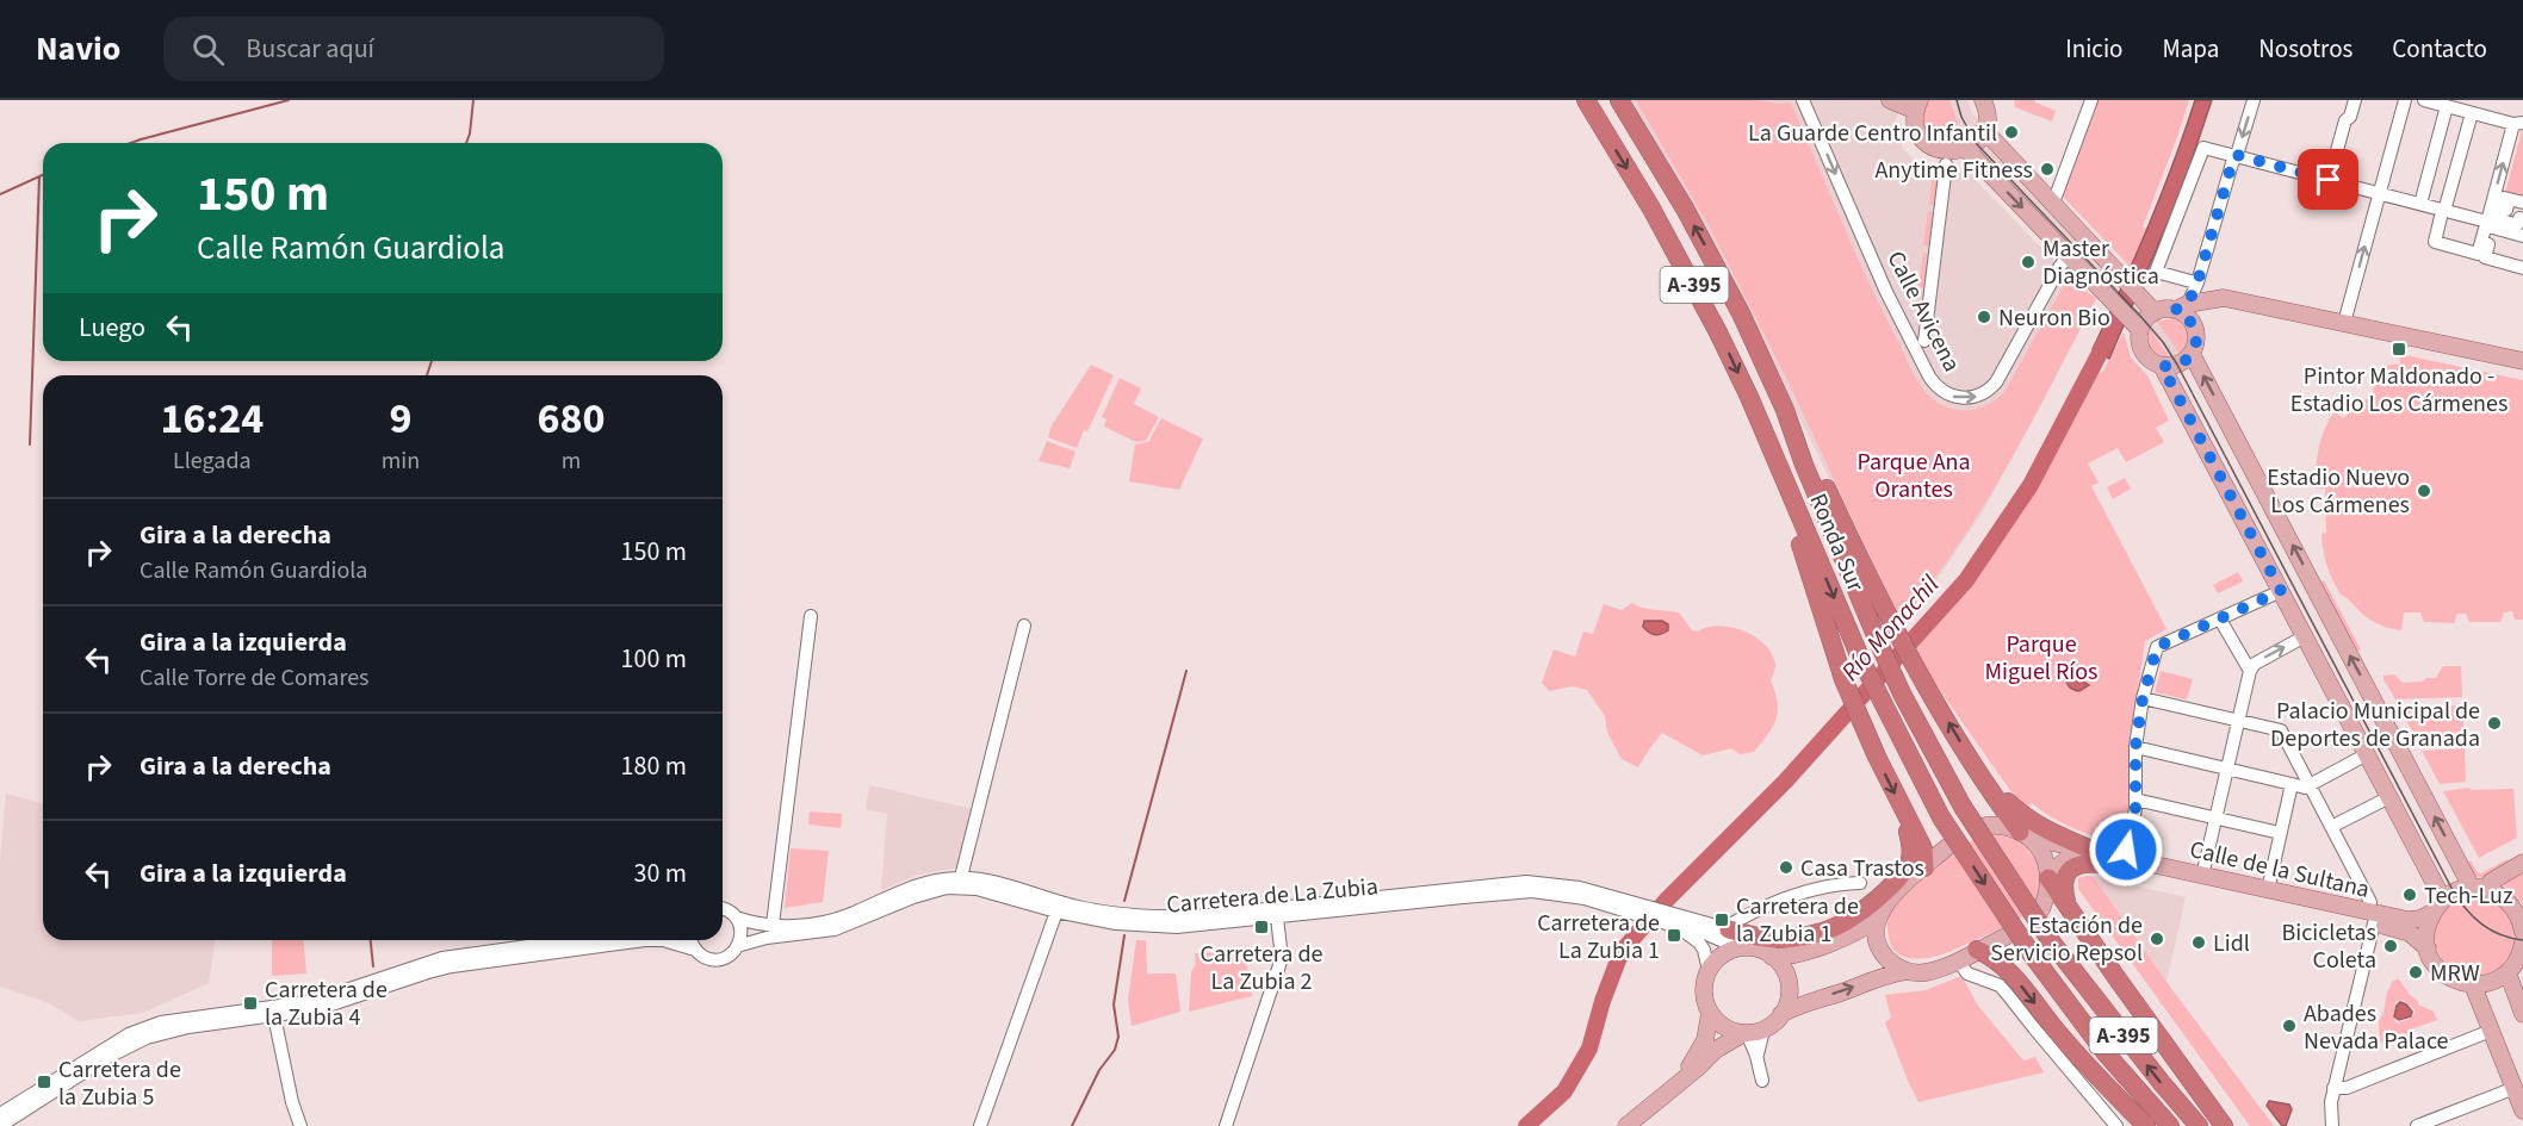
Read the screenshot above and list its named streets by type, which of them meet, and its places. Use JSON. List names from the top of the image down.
{
  "streets": {
    "highway": ["A-395", "Ronda Sur"],
    "main road": ["Calle de la Sultana"],
    "street": ["Calle Avicena", "Carretera de La Zubia"]
  },
  "water": ["Río Monachil"],
  "parks": ["Parque Ana Orantes", "Parque Miguel Ríos"],
  "places": {
    "other": [
      "La Guarde Centro Infantil",
      "Anytime Fitness",
      "Master Diagnóstica",
      "Neuron Bio",
      "Estadio Nuevo Los Cármenes",
      "Palacio Municipal de Deportes de Granada",
      "Casa Trastos",
      "Tech-Luz",
      "Estación de Servicio Repsol",
      "Lidl",
      "Bicicletas Coleta",
      "MRW",
      "Abades Nevada Palace"
    ],
    "transit": [
      "Pintor Maldonado - Estadio Los Cármenes",
      "Carretera de la Zubia 1",
      "Carretera de La Zubia 2",
      "Carretera de La Zubia 1",
      "Carretera de la Zubia 4",
      "Carretera de la Zubia 5"
    ]
  },
  "page": {
    "header": "Navio",
    "search": "Buscar aquí",
    "nav": [
      "Inicio",
      "Mapa",
      "Nosotros",
      "Contacto"
    ],
    "turn": ["150 m", "Calle Ramón Guardiola"],
    "then": "Luego",
    "eta": [
      "16:24",
      "Llegada",
      "9",
      "min",
      "680",
      "m"
    ],
    "list": [
      {
        "name": "Gira a la derecha",
        "note": "Calle Ramón Guardiola",
        "value": "150 m"
      },
      {
        "name": "Gira a la izquierda",
        "note": "Calle Torre de Comares",
        "value": "100 m"
      },
      {
        "name": "Gira a la derecha",
        "value": "180 m"
      },
      {
        "name": "Gira a la izquierda",
        "value": "30 m"
      }
    ]
  }
}
